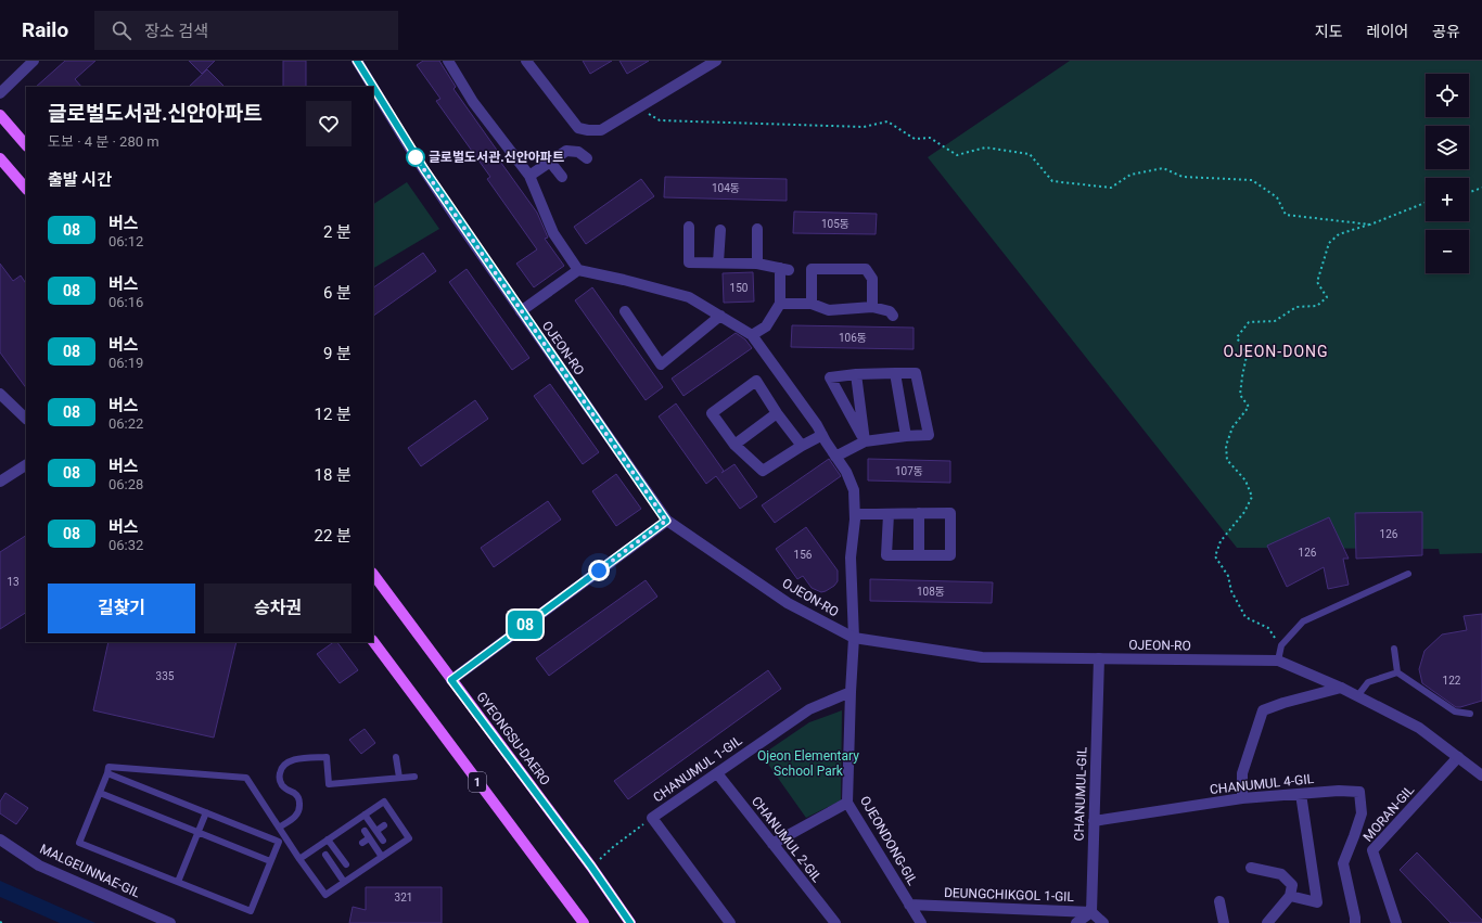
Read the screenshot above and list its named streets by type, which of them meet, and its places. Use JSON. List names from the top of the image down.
{
  "streets": {
    "main road": ["GYEONGSU-DAERO", "1"],
    "street": [
      "OJEON-RO",
      "CHANUMUL 1-GIL",
      "CHANUMUL 4-GIL",
      "CHANUMUL-GIL",
      "MORAN-GIL",
      "CHANUMUL 2-GIL",
      "OJEONDONG-GIL",
      "MALGEUNNAE-GIL",
      "DEUNGCHIKGOL 1-GIL"
    ]
  },
  "crossings": [
    ["OJEON-RO", "CHANUMUL-GIL"],
    ["OJEON-RO", "MORAN-GIL"],
    ["OJEON-RO", "OJEONDONG-GIL"],
    ["CHANUMUL 1-GIL", "CHANUMUL 2-GIL"],
    ["CHANUMUL 1-GIL", "OJEONDONG-GIL"],
    ["CHANUMUL 4-GIL", "CHANUMUL-GIL"],
    ["CHANUMUL-GIL", "DEUNGCHIKGOL 1-GIL"],
    ["OJEONDONG-GIL", "DEUNGCHIKGOL 1-GIL"]
  ],
  "districts": ["OJEON-DONG"],
  "parks": ["Ojeon Elementary School Park"],
  "places": ["글로벌도서관.신안아파트"],
  "lines": ["bus line 08"],
  "house_numbers": [
    "104동",
    "105동",
    "150",
    "106동",
    "107동",
    "126",
    "126",
    "156",
    "13",
    "108동",
    "335",
    "122",
    "321"
  ],
  "page": {
    "header": "Railo",
    "search": "장소 검색",
    "nav": ["지도", "레이어", "공유"],
    "on_map": "08",
    "map_buttons": ["+", "−"],
    "heading": [
      ["글로벌도서관.신안아파트", "도보 · 4 분 · 280 m"],
      "출발 시간"
    ],
    "list": [
      {
        "mark": "08",
        "name": "버스",
        "note": "06:12",
        "value": "2 분"
      },
      {
        "mark": "08",
        "name": "버스",
        "note": "06:16",
        "value": "6 분"
      },
      {
        "mark": "08",
        "name": "버스",
        "note": "06:19",
        "value": "9 분"
      },
      {
        "mark": "08",
        "name": "버스",
        "note": "06:22",
        "value": "12 분"
      },
      {
        "mark": "08",
        "name": "버스",
        "note": "06:28",
        "value": "18 분"
      },
      {
        "mark": "08",
        "name": "버스",
        "note": "06:32",
        "value": "22 분"
      }
    ],
    "buttons": ["길찾기", "승차권"]
  }
}
